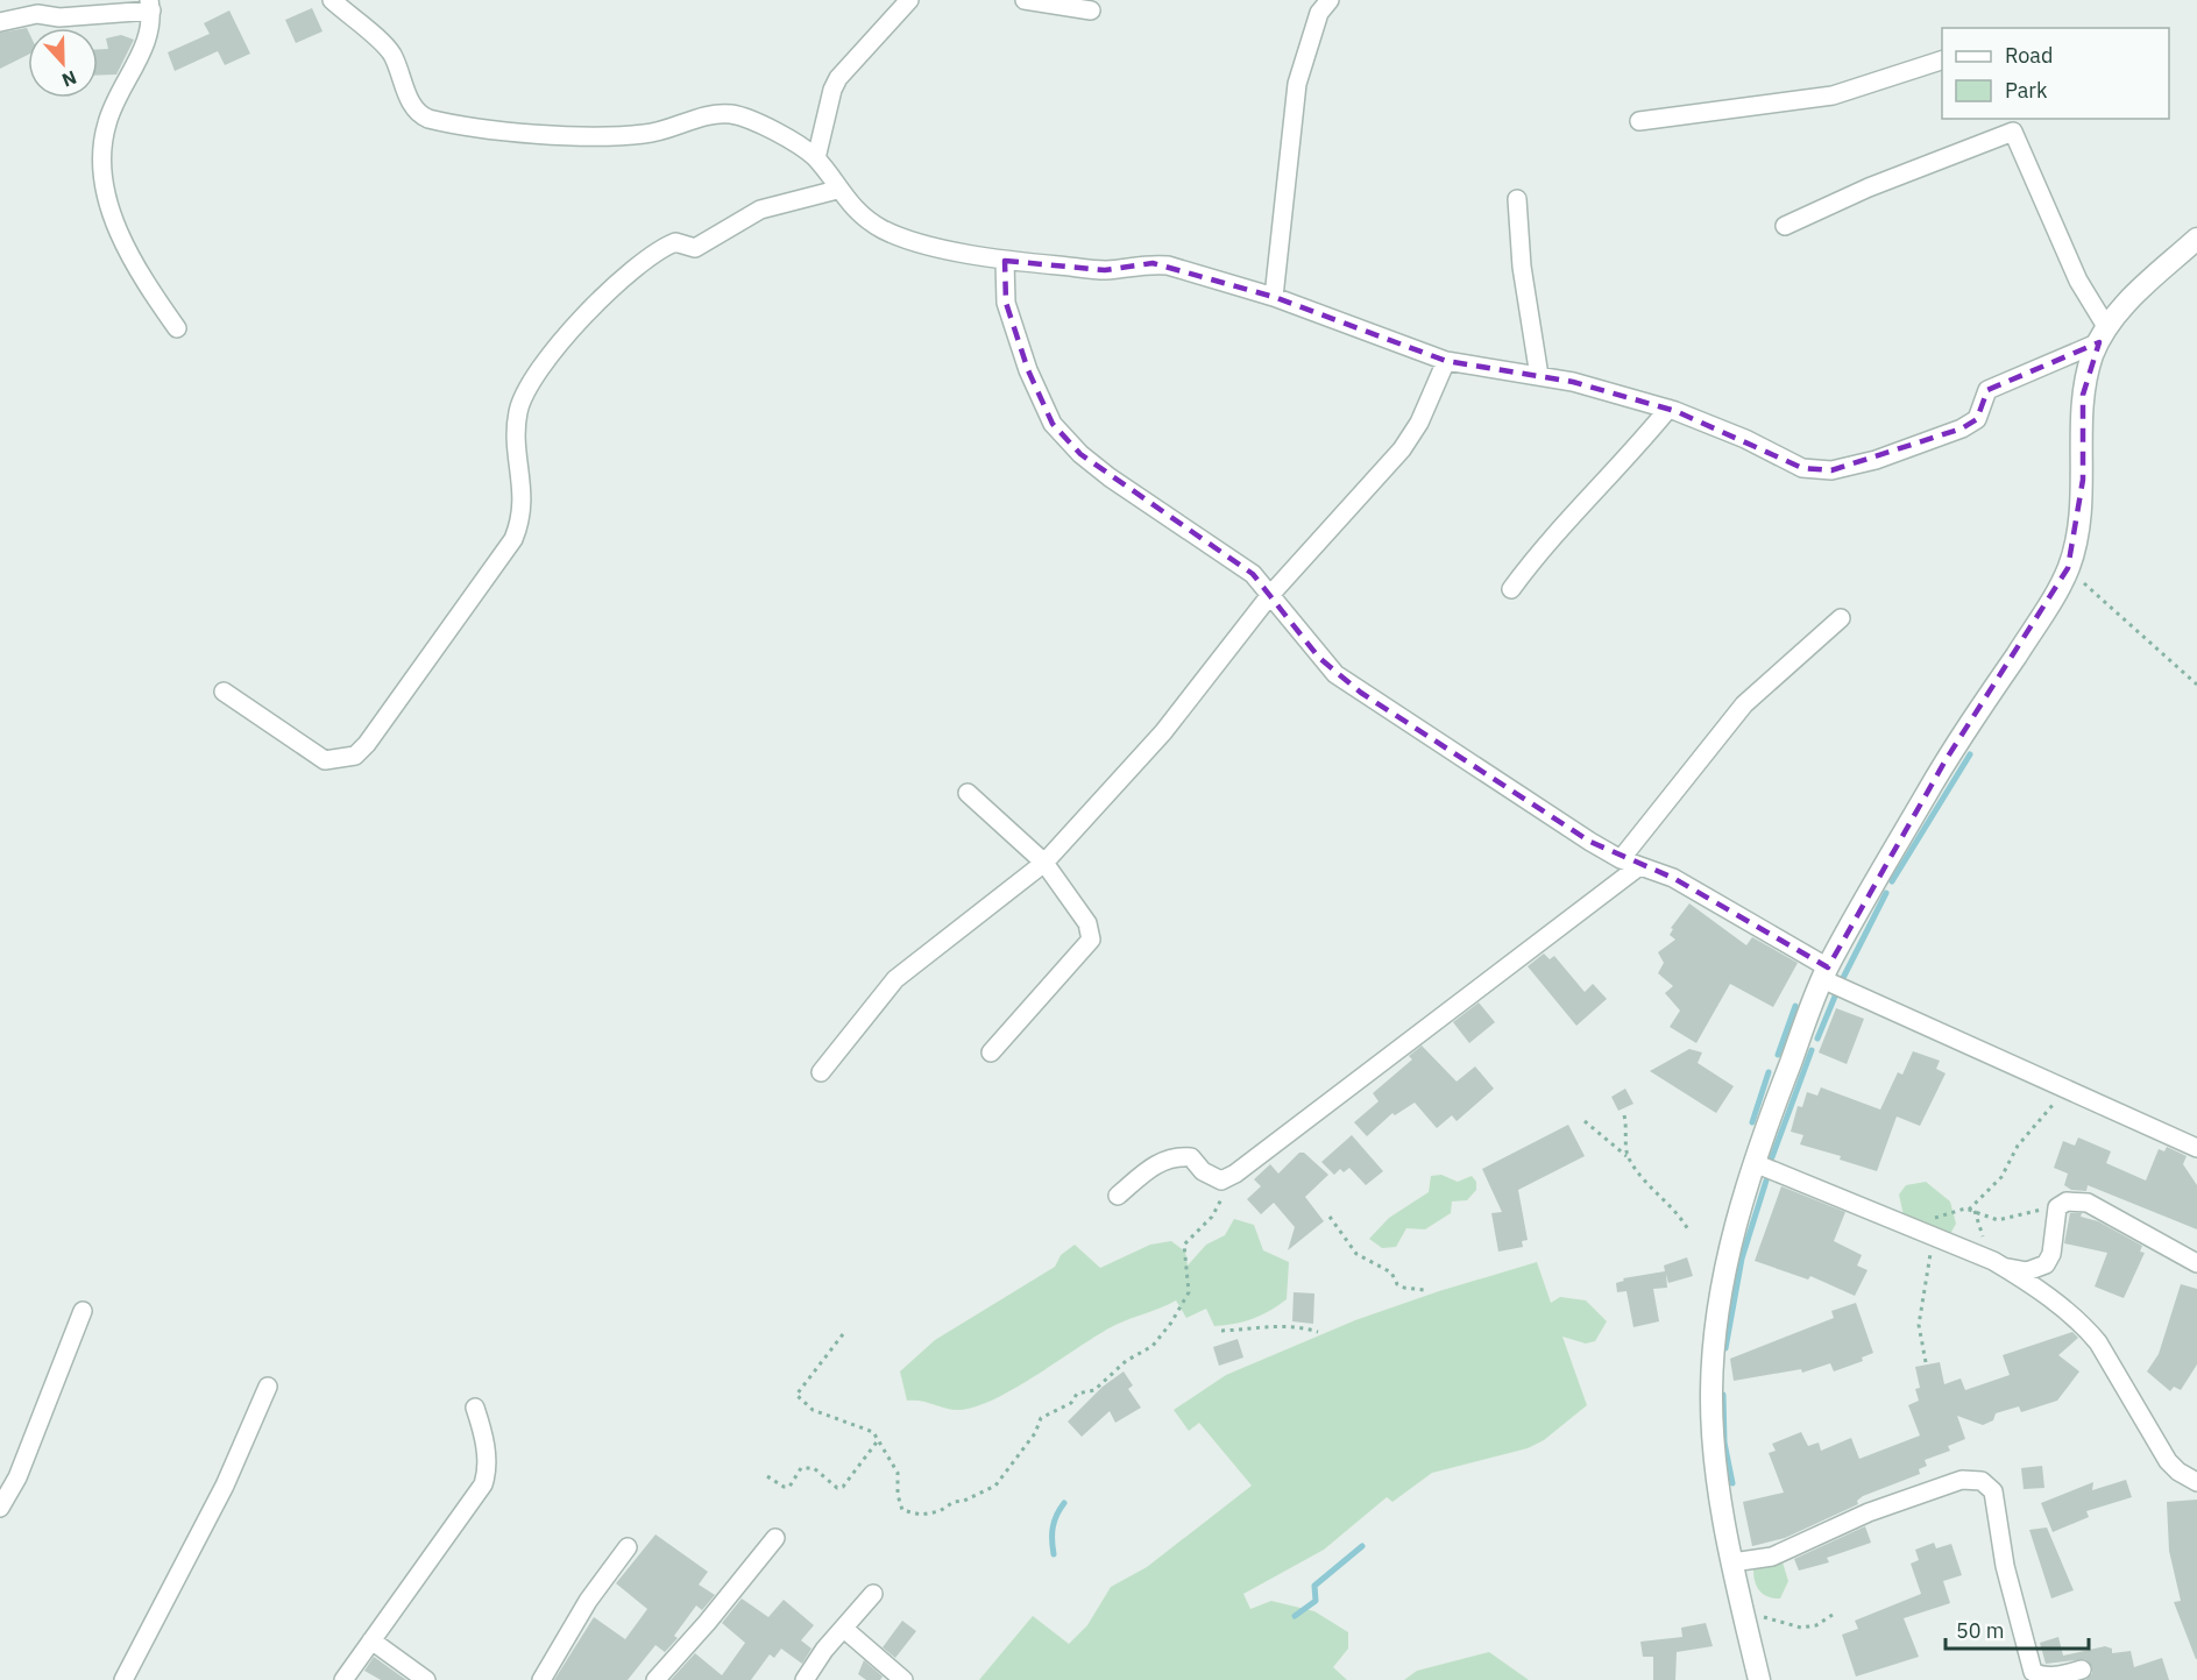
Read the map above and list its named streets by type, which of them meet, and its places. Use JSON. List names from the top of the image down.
{
  "legend": ["Road", "Park"],
  "scale_bar": "50 m",
  "north": "bottom"
}
